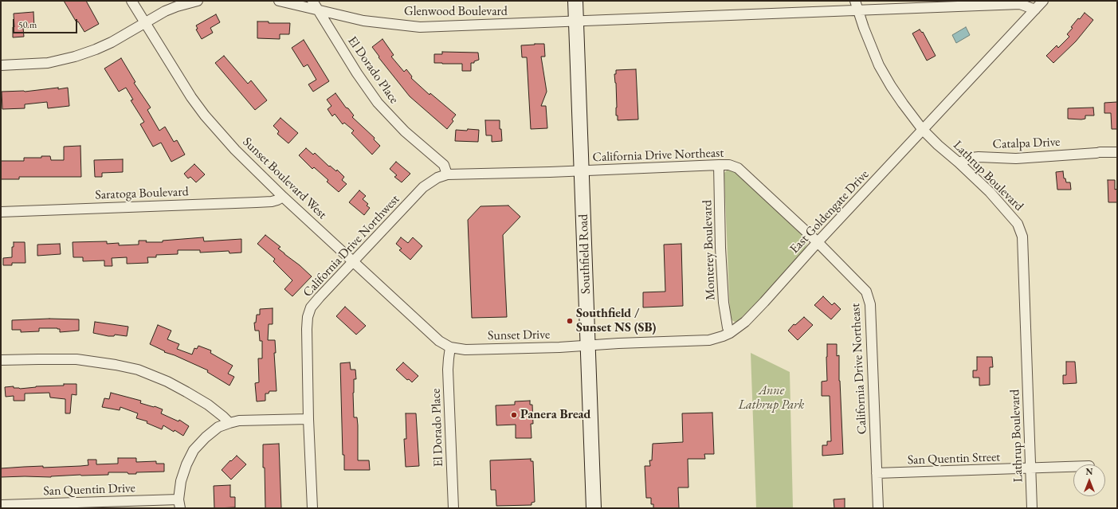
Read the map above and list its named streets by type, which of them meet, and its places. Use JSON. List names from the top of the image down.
{
  "streets": {
    "main road": ["Southfield Road"],
    "street": [
      "Glenwood Boulevard",
      "El Dorado Place",
      "Catalpa Drive",
      "California Drive Northeast",
      "Lathrup Boulevard",
      "Sunset Boulevard West",
      "Saratoga Boulevard",
      "East Goldengate Drive",
      "California Drive Northwest",
      "Monterey Boulevard",
      "Sunset Drive",
      "San Quentin Street",
      "San Quentin Drive"
    ]
  },
  "crossings": [
    ["Glenwood Boulevard", "El Dorado Place"],
    ["Glenwood Boulevard", "Lathrup Boulevard"],
    ["Glenwood Boulevard", "East Goldengate Drive"],
    ["Glenwood Boulevard", "Southfield Road"],
    ["El Dorado Place", "Sunset Boulevard West"],
    ["El Dorado Place", "California Drive Northwest"],
    ["El Dorado Place", "Sunset Drive"],
    ["Catalpa Drive", "Lathrup Boulevard"],
    ["California Drive Northeast", "East Goldengate Drive"],
    ["California Drive Northeast", "California Drive Northwest"],
    ["California Drive Northeast", "Monterey Boulevard"],
    ["California Drive Northeast", "Southfield Road"],
    ["California Drive Northeast", "San Quentin Street"],
    ["Lathrup Boulevard", "East Goldengate Drive"],
    ["Lathrup Boulevard", "San Quentin Street"],
    ["Sunset Boulevard West", "Saratoga Boulevard"],
    ["Sunset Boulevard West", "California Drive Northwest"],
    ["Sunset Boulevard West", "Sunset Drive"],
    ["East Goldengate Drive", "Monterey Boulevard"],
    ["East Goldengate Drive", "Southfield Road"],
    ["East Goldengate Drive", "Sunset Drive"],
    ["California Drive Northwest", "Southfield Road"],
    ["Southfield Road", "Sunset Drive"]
  ],
  "parks": ["Anne Lathrup Park"],
  "places": ["Southfield / Sunset NS (SB)", "Panera Bread"],
  "scale_bar": "50 m",
  "north": "top"
}
